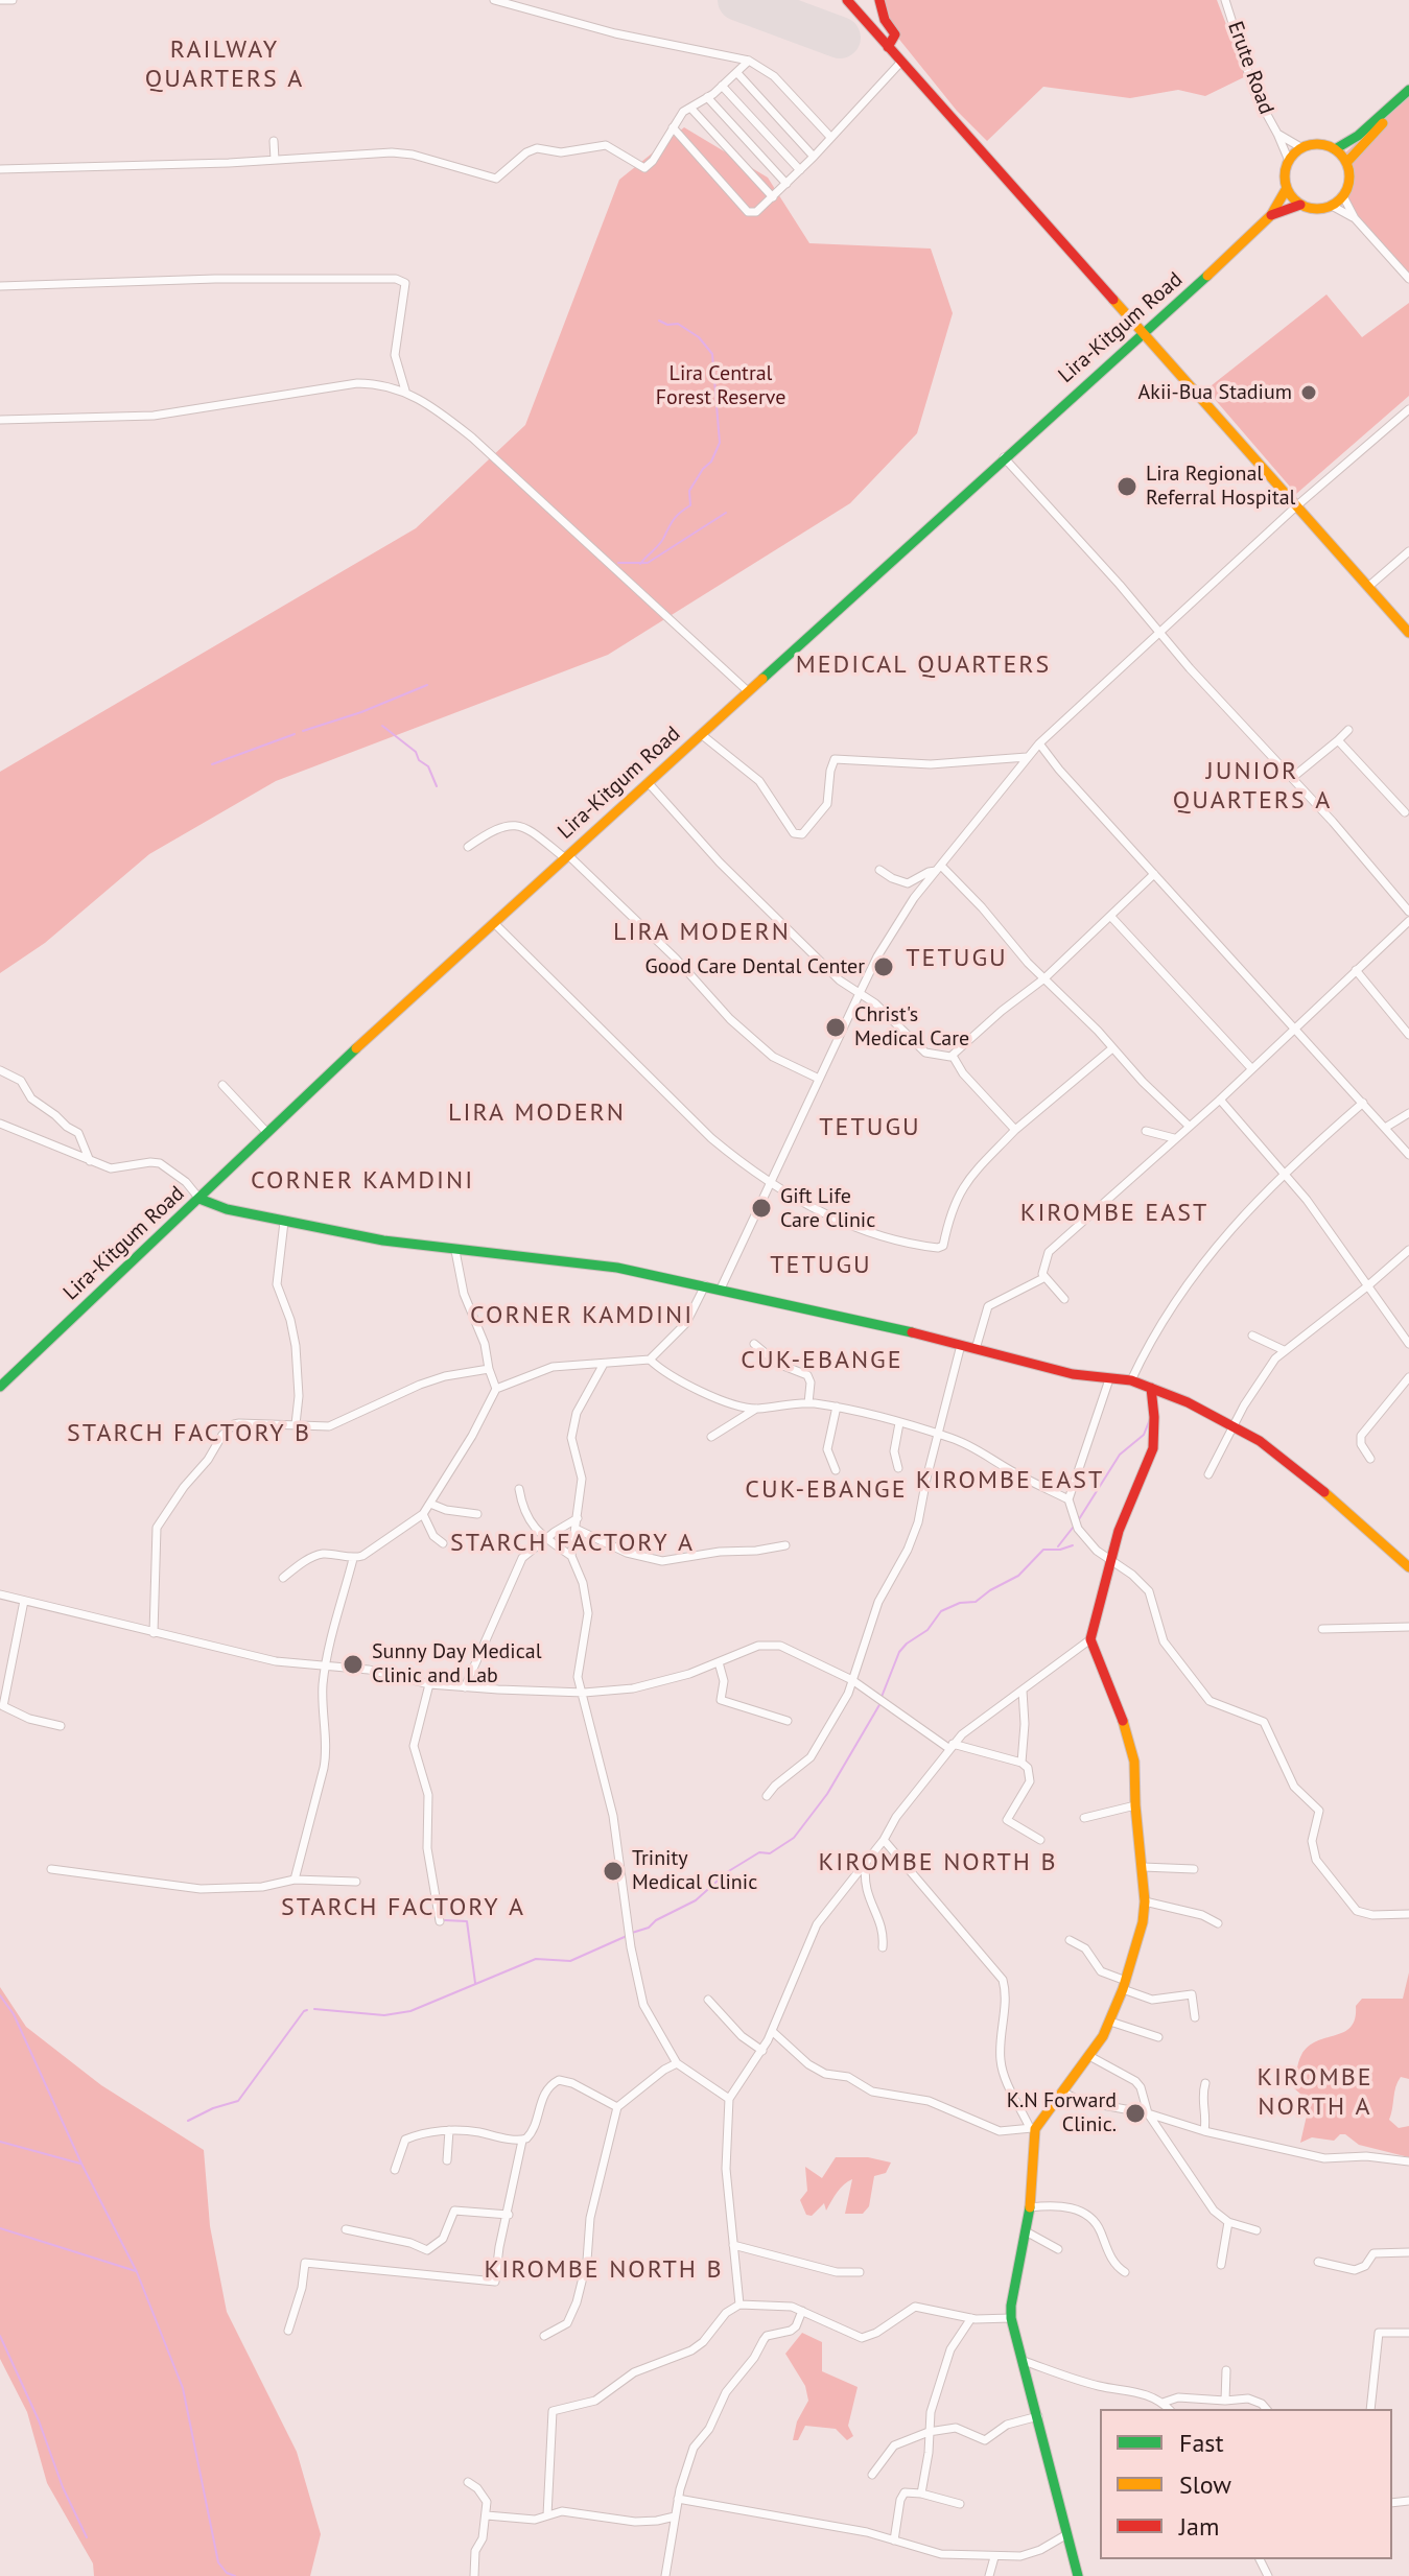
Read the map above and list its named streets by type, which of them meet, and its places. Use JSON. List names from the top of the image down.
{
  "streets": {
    "main road": ["Lira-Kitgum Road"],
    "street": ["Erute Road"]
  },
  "crossings": [
    ["Erute Road", "Lira-Kitgum Road"]
  ],
  "districts": [
    "RAILWAY QUARTERS A",
    "MEDICAL QUARTERS",
    "JUNIOR QUARTERS A",
    "LIRA MODERN",
    "TETUGU",
    "LIRA MODERN",
    "TETUGU",
    "CORNER KAMDINI",
    "KIROMBE EAST",
    "TETUGU",
    "CORNER KAMDINI",
    "CUK-EBANGE",
    "STARCH FACTORY B",
    "KIROMBE EAST",
    "CUK-EBANGE",
    "STARCH FACTORY A",
    "KIROMBE NORTH B",
    "STARCH FACTORY A",
    "KIROMBE NORTH A",
    "KIROMBE NORTH B"
  ],
  "parks": ["Lira Central Forest Reserve"],
  "places": [
    "Akii-Bua Stadium",
    "Lira Regional Referral Hospital",
    "Good Care Dental Center",
    "Christ's Medical Care",
    "Gift Life Care Clinic",
    "Sunny Day Medical Clinic and Lab",
    "Trinity Medical Clinic",
    "K.N Forward Clinic."
  ],
  "legend": ["Fast", "Slow", "Jam"]
}
